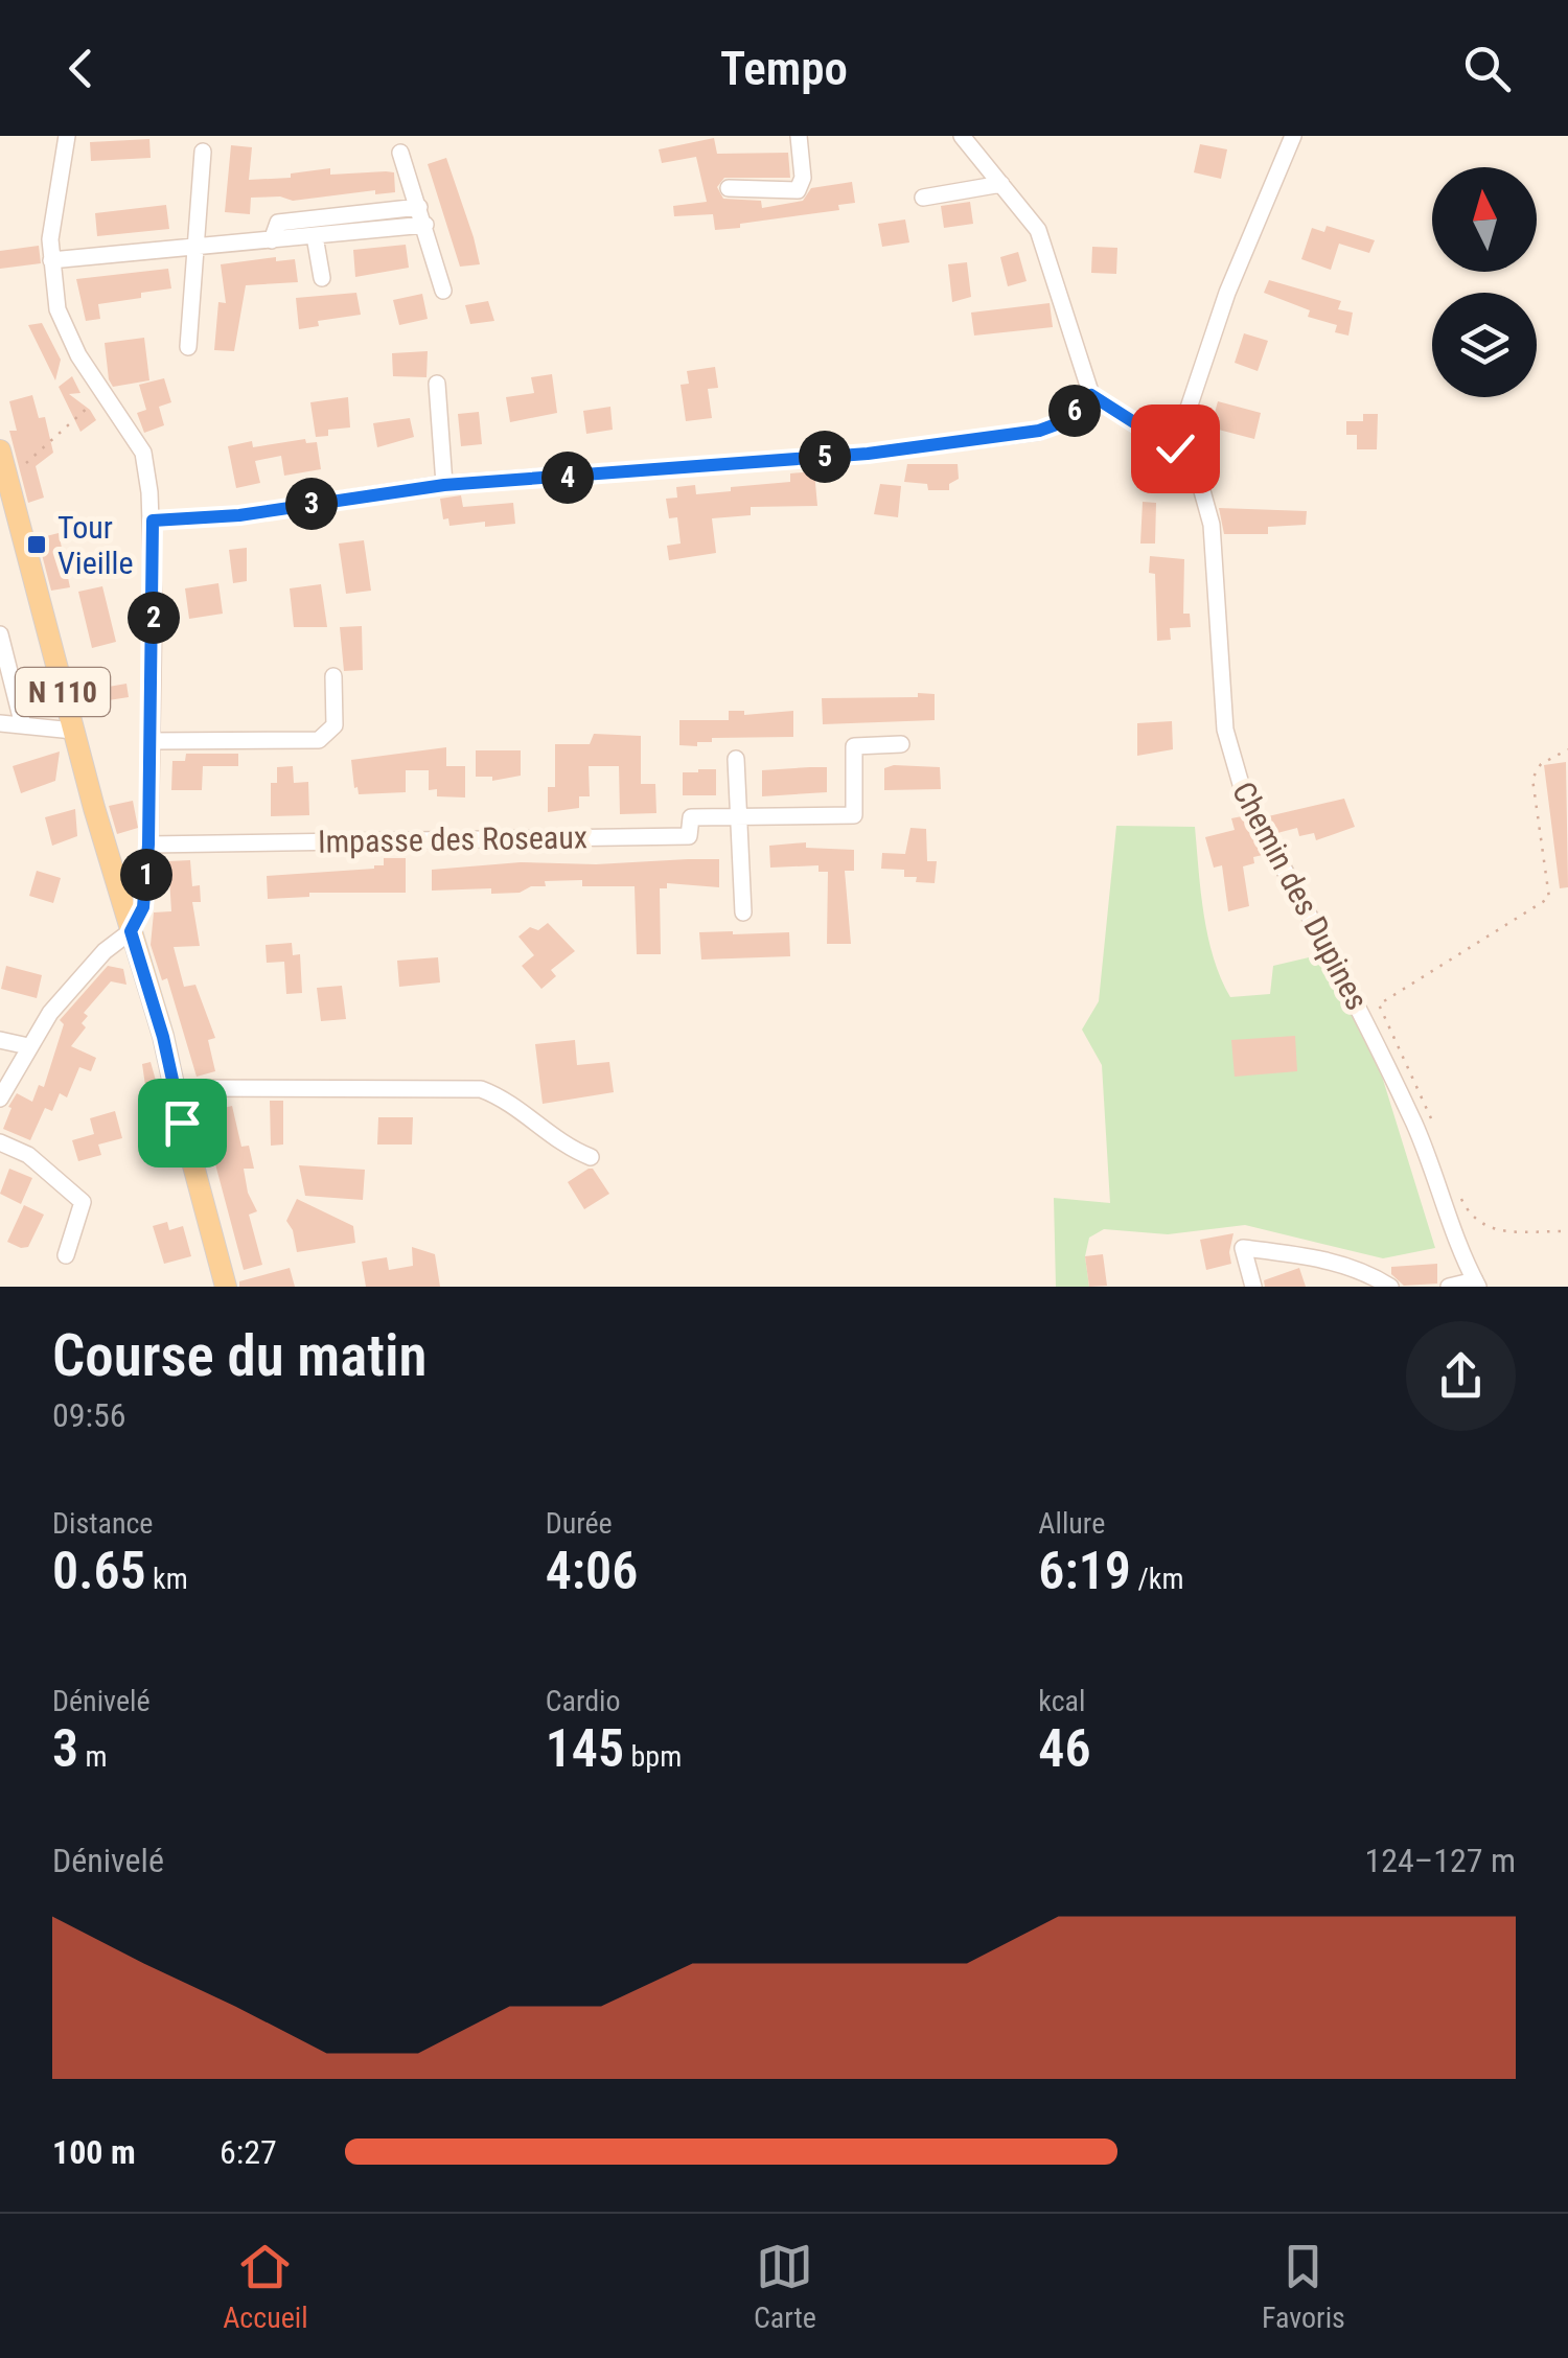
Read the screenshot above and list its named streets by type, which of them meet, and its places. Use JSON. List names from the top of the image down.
{
  "streets": {
    "main road": ["N 110"],
    "street": ["Impasse des Roseaux", "Chemin des Dupines"]
  },
  "places": {
    "transit": ["Tour Vieille"]
  },
  "north": "top",
  "page": {
    "header": "Tempo",
    "pins": [
      "6",
      "5",
      "4",
      "3",
      "2",
      "1"
    ],
    "heading": ["Course du matin", "09:56"],
    "stats": [
      ["Distance", "0.65 km"],
      ["Durée", "4:06"],
      ["Allure", "6:19 /km"],
      ["Dénivelé", "3 m"],
      ["Cardio", "145 bpm"],
      ["kcal", "46"]
    ],
    "chart": ["Dénivelé", "124–127 m"],
    "list": [
      {
        "name": "100 m",
        "note": "6:27"
      }
    ],
    "tabs": ["Accueil", "Carte", "Favoris"]
  }
}
